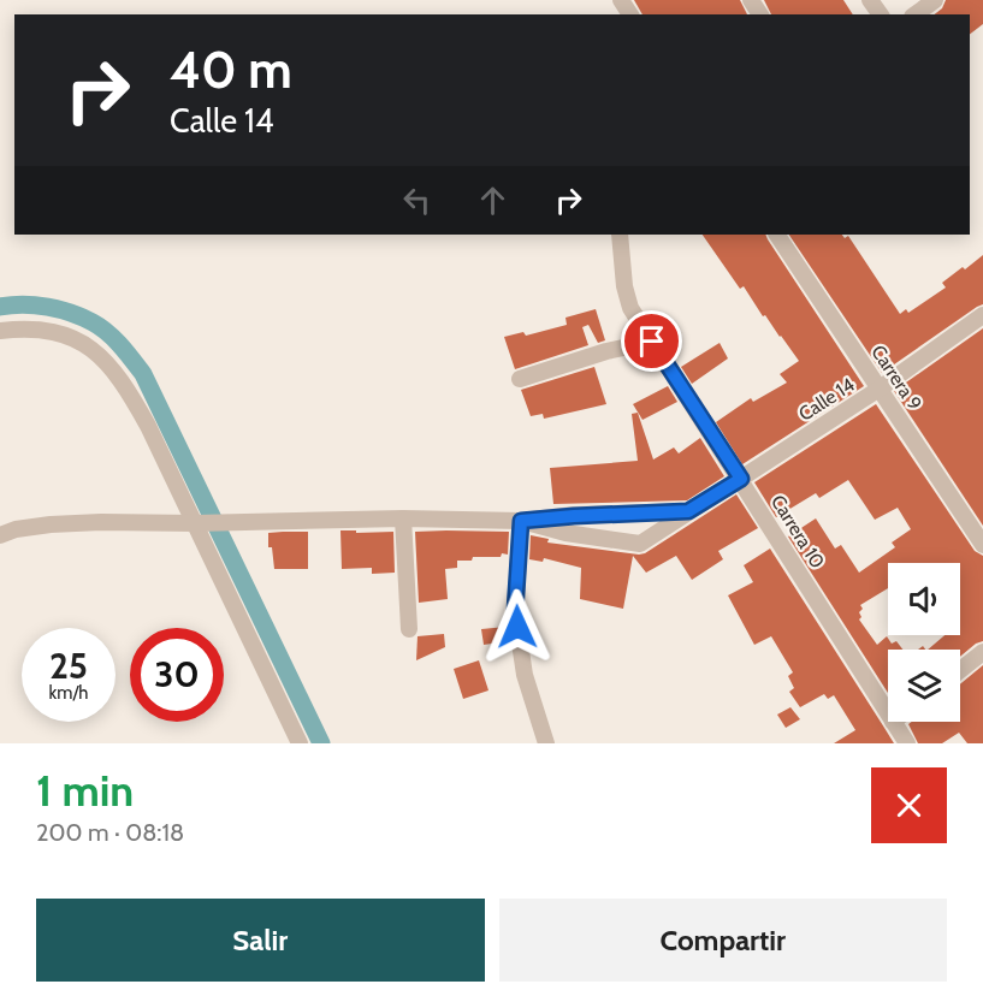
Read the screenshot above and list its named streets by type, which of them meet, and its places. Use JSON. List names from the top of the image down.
{
  "streets": {
    "street": ["Carrera 9", "Calle 14", "Carrera 10"]
  },
  "crossings": [
    ["Carrera 9", "Calle 14"],
    ["Calle 14", "Carrera 10"]
  ],
  "page": {
    "turn": ["40 m", "Calle 14"],
    "speed": "25 km/h",
    "limit": "30",
    "heading": ["1 min", "200 m · 08:18"],
    "buttons": ["Salir", "Compartir"]
  }
}
